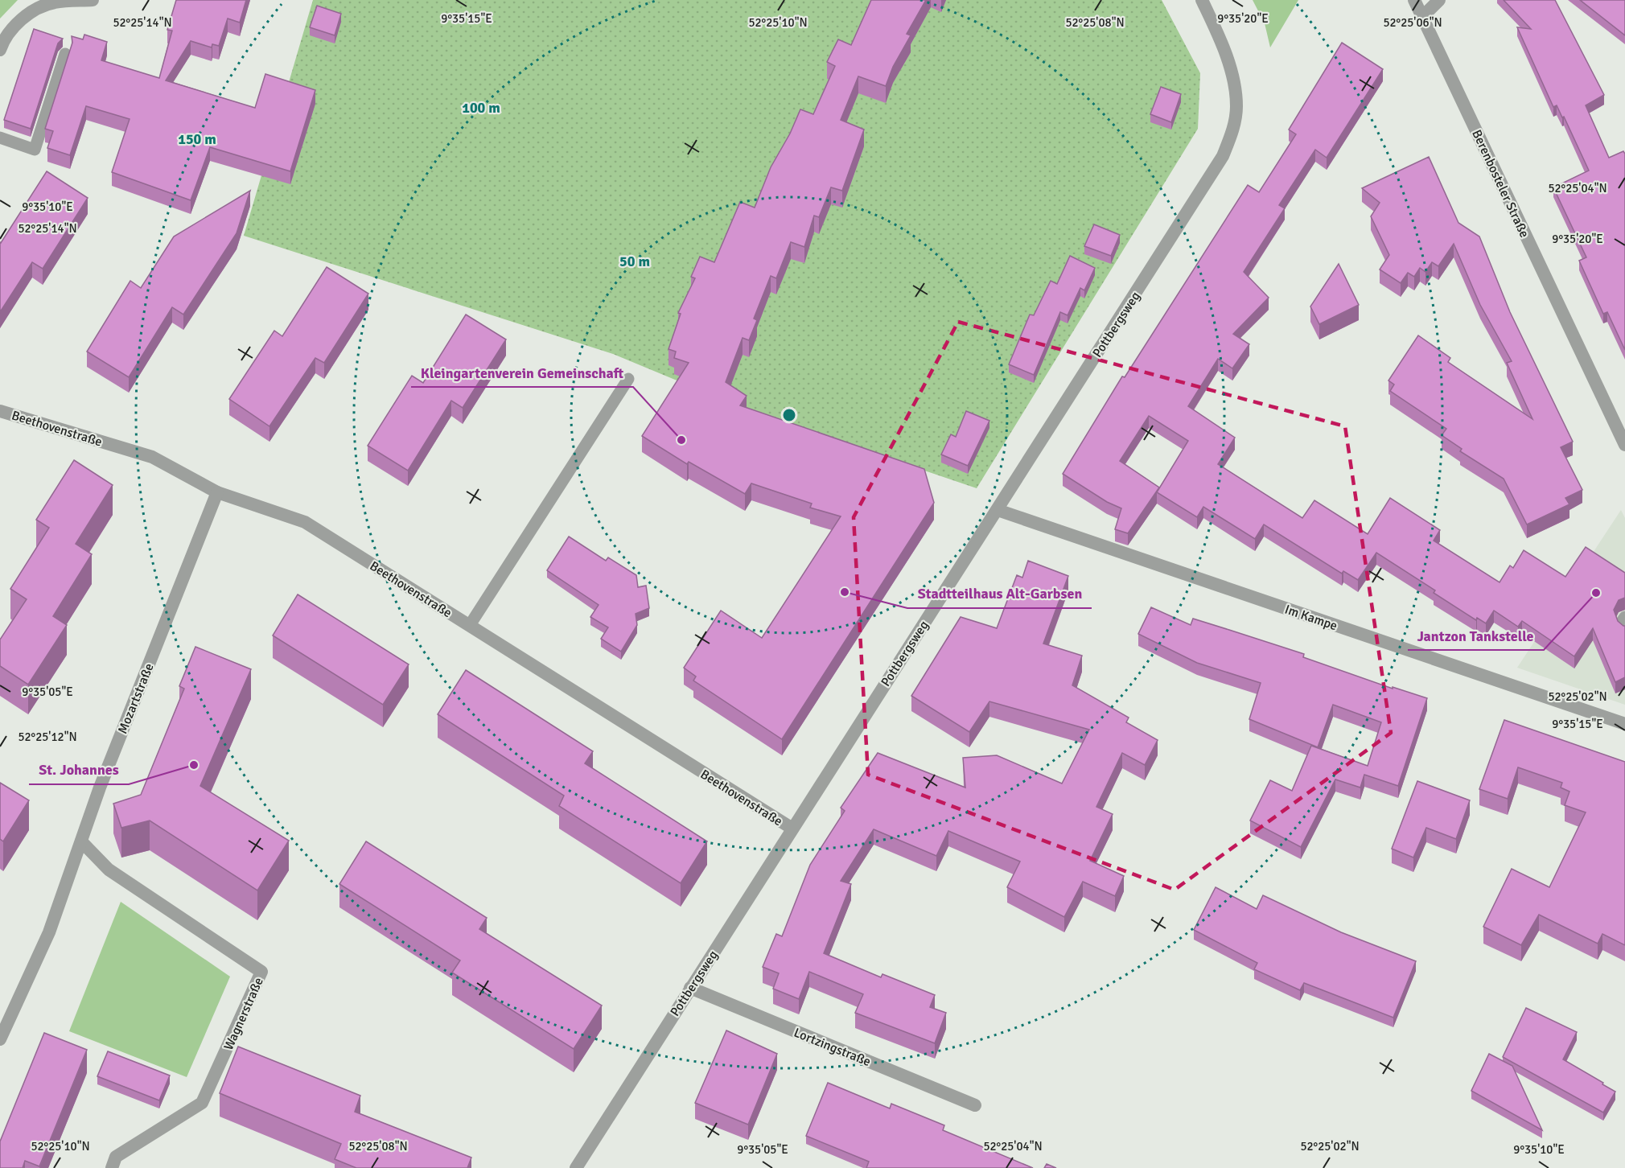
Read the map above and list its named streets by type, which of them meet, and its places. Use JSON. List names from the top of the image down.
{
  "streets": {
    "street": [
      "Berenbosteler Straße",
      "Pottbergsweg",
      "Beethovenstraße",
      "Im Kampe",
      "Mozartstraße",
      "Wagnerstraße",
      "Lortzingstraße"
    ]
  },
  "crossings": [
    ["Pottbergsweg", "Beethovenstraße"],
    ["Pottbergsweg", "Im Kampe"],
    ["Pottbergsweg", "Lortzingstraße"],
    ["Beethovenstraße", "Mozartstraße"],
    ["Mozartstraße", "Wagnerstraße"]
  ],
  "places": [
    "Kleingartenverein Gemeinschaft",
    "Stadtteilhaus Alt-Garbsen",
    "Jantzon Tankstelle",
    "St. Johannes"
  ],
  "coordinates": [
    "9°35'15\"E",
    "9°35'20\"E",
    "52°25'14\"N",
    "52°25'10\"N",
    "52°25'08\"N",
    "52°25'06\"N",
    "52°25'04\"N",
    "9°35'10\"E",
    "9°35'05\"E",
    "52°25'02\"N",
    "52°25'12\"N"
  ],
  "rings": ["100 m", "150 m", "50 m"]
}
